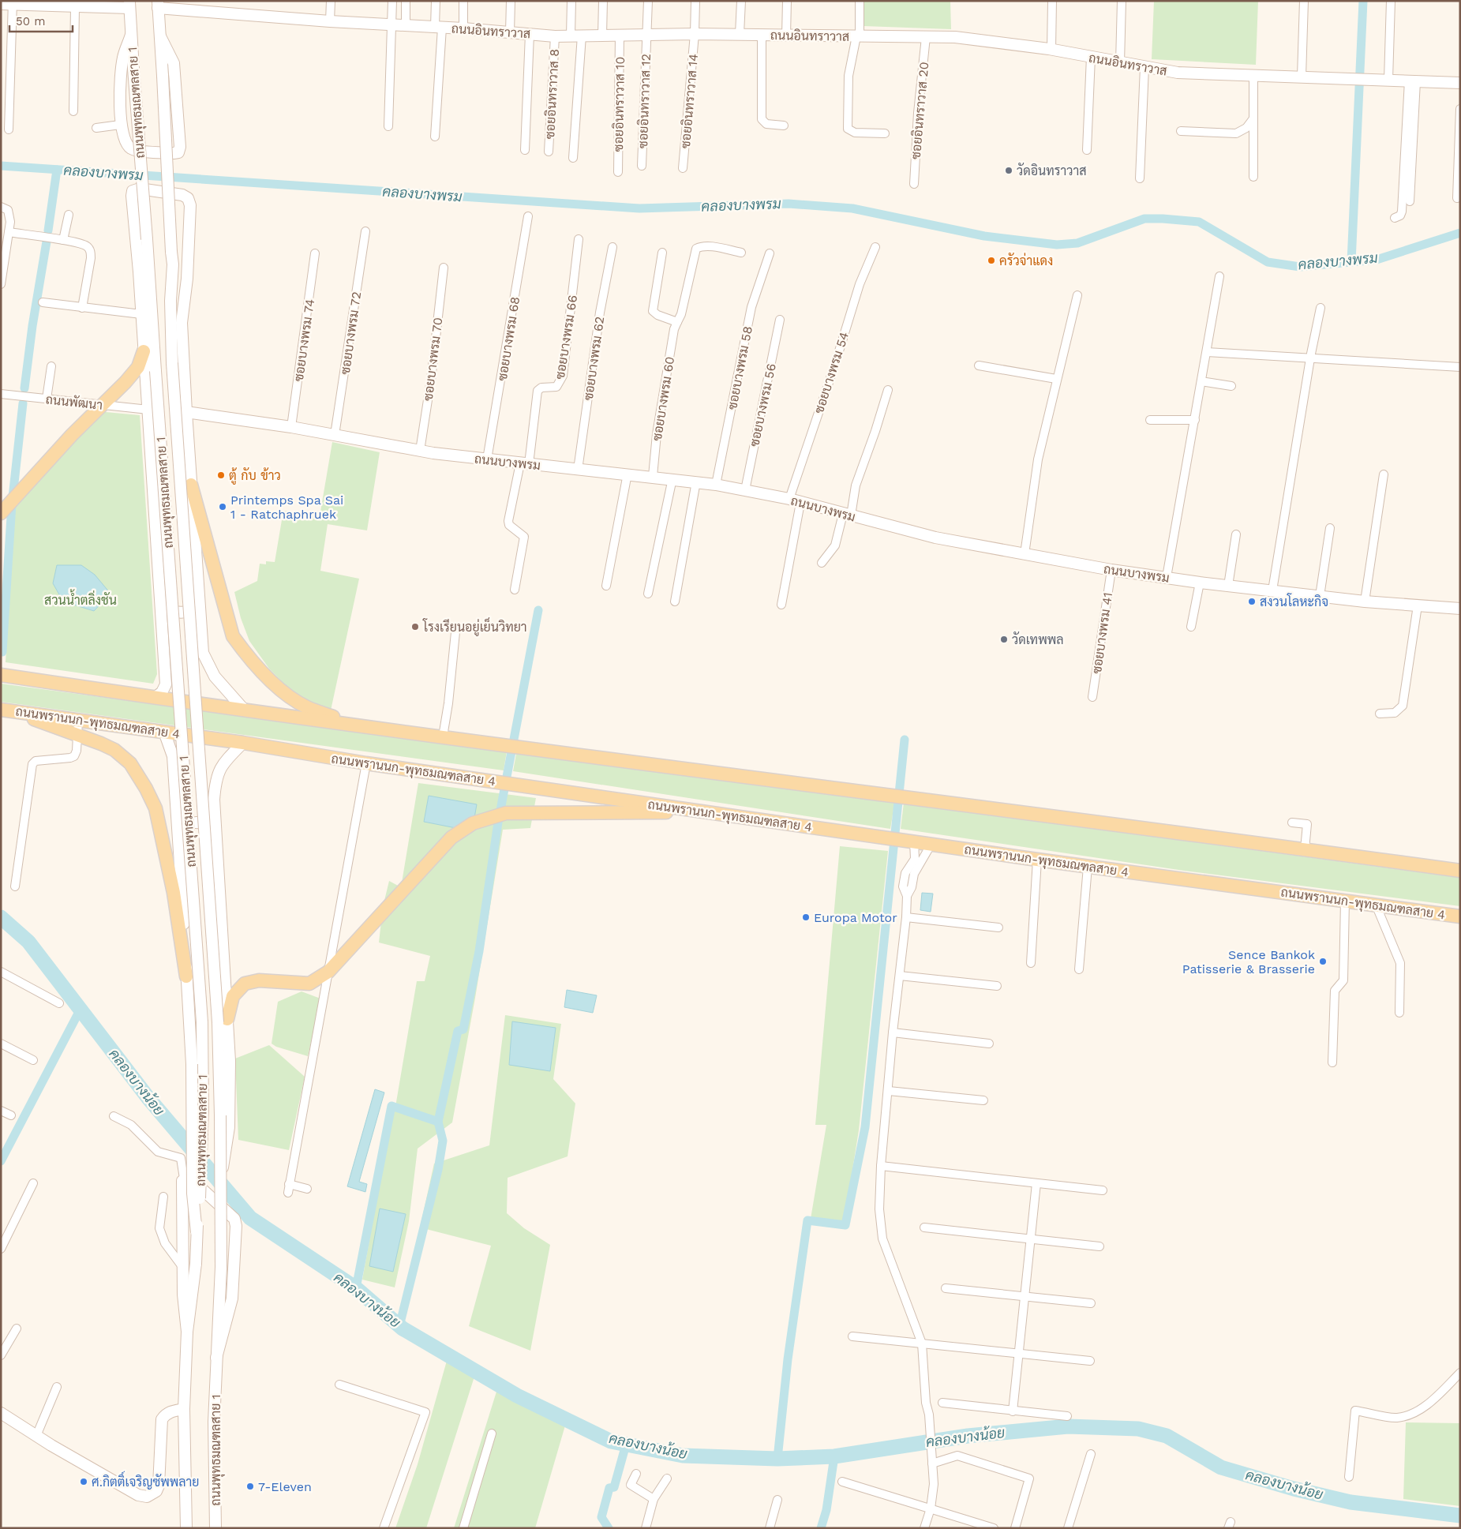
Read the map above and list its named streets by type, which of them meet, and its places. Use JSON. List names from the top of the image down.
{
  "streets": {
    "main road": [
      "ถนนอินทราวาส",
      "ถนนพุทธมณฑลสาย 1",
      "ถนนบางพรม",
      "ถนนพรานนก-พุทธมณฑลสาย 4"
    ],
    "street": [
      "ซอยอินทราวาส 8",
      "ซอยอินทราวาส 12",
      "ซอยอินทราวาส 14",
      "ซอยอินทราวาส 10",
      "ซอยอินทราวาส 20",
      "ซอยบางพรม 72",
      "ซอยบางพรม 66",
      "ซอยบางพรม 68",
      "ซอยบางพรม 74",
      "ซอยบางพรม 62",
      "ซอยบางพรม 70",
      "ซอยบางพรม 58",
      "ซอยบางพรม 54",
      "ซอยบางพรม 60",
      "ถนนพัฒนา",
      "ซอยบางพรม 56",
      "ซอยบางพรม 41"
    ]
  },
  "crossings": [
    ["ถนนอินทราวาส", "ซอยอินทราวาส 8"],
    ["ถนนอินทราวาส", "ซอยอินทราวาส 12"],
    ["ถนนอินทราวาส", "ซอยอินทราวาส 14"],
    ["ถนนอินทราวาส", "ถนนพุทธมณฑลสาย 1"],
    ["ถนนอินทราวาส", "ซอยอินทราวาส 10"],
    ["ถนนอินทราวาส", "ซอยอินทราวาส 20"],
    ["ซอยบางพรม 72", "ถนนบางพรม"],
    ["ซอยบางพรม 66", "ถนนบางพรม"],
    ["ซอยบางพรม 68", "ถนนบางพรม"],
    ["ซอยบางพรม 74", "ถนนบางพรม"],
    ["ซอยบางพรม 62", "ถนนบางพรม"],
    ["ซอยบางพรม 70", "ถนนบางพรม"],
    ["ซอยบางพรม 58", "ถนนบางพรม"],
    ["ซอยบางพรม 54", "ถนนบางพรม"],
    ["ซอยบางพรม 60", "ถนนบางพรม"],
    ["ซอยบางพรม 56", "ถนนบางพรม"],
    ["ถนนบางพรม", "ซอยบางพรม 41"]
  ],
  "water": ["คลองบางพรม", "คลองบางน้อย"],
  "parks": ["สวนน้ำตลิ่งชัน"],
  "places": [
    "วัดอินทราวาส",
    "ครัวจ่าแดง",
    "ตู้ กับ ข้าว",
    "Printemps Spa Sai 1 - Ratchaphruek",
    "สงวนโลหะกิจ",
    "โรงเรียนอยู่เย็นวิทยา",
    "วัดเทพพล",
    "Europa Motor",
    "Sence Bankok Patisserie & Brasserie",
    "ศ.กิตติ์เจริญซัพพลาย",
    "7-Eleven"
  ],
  "scale_bar": "50 m"
}
